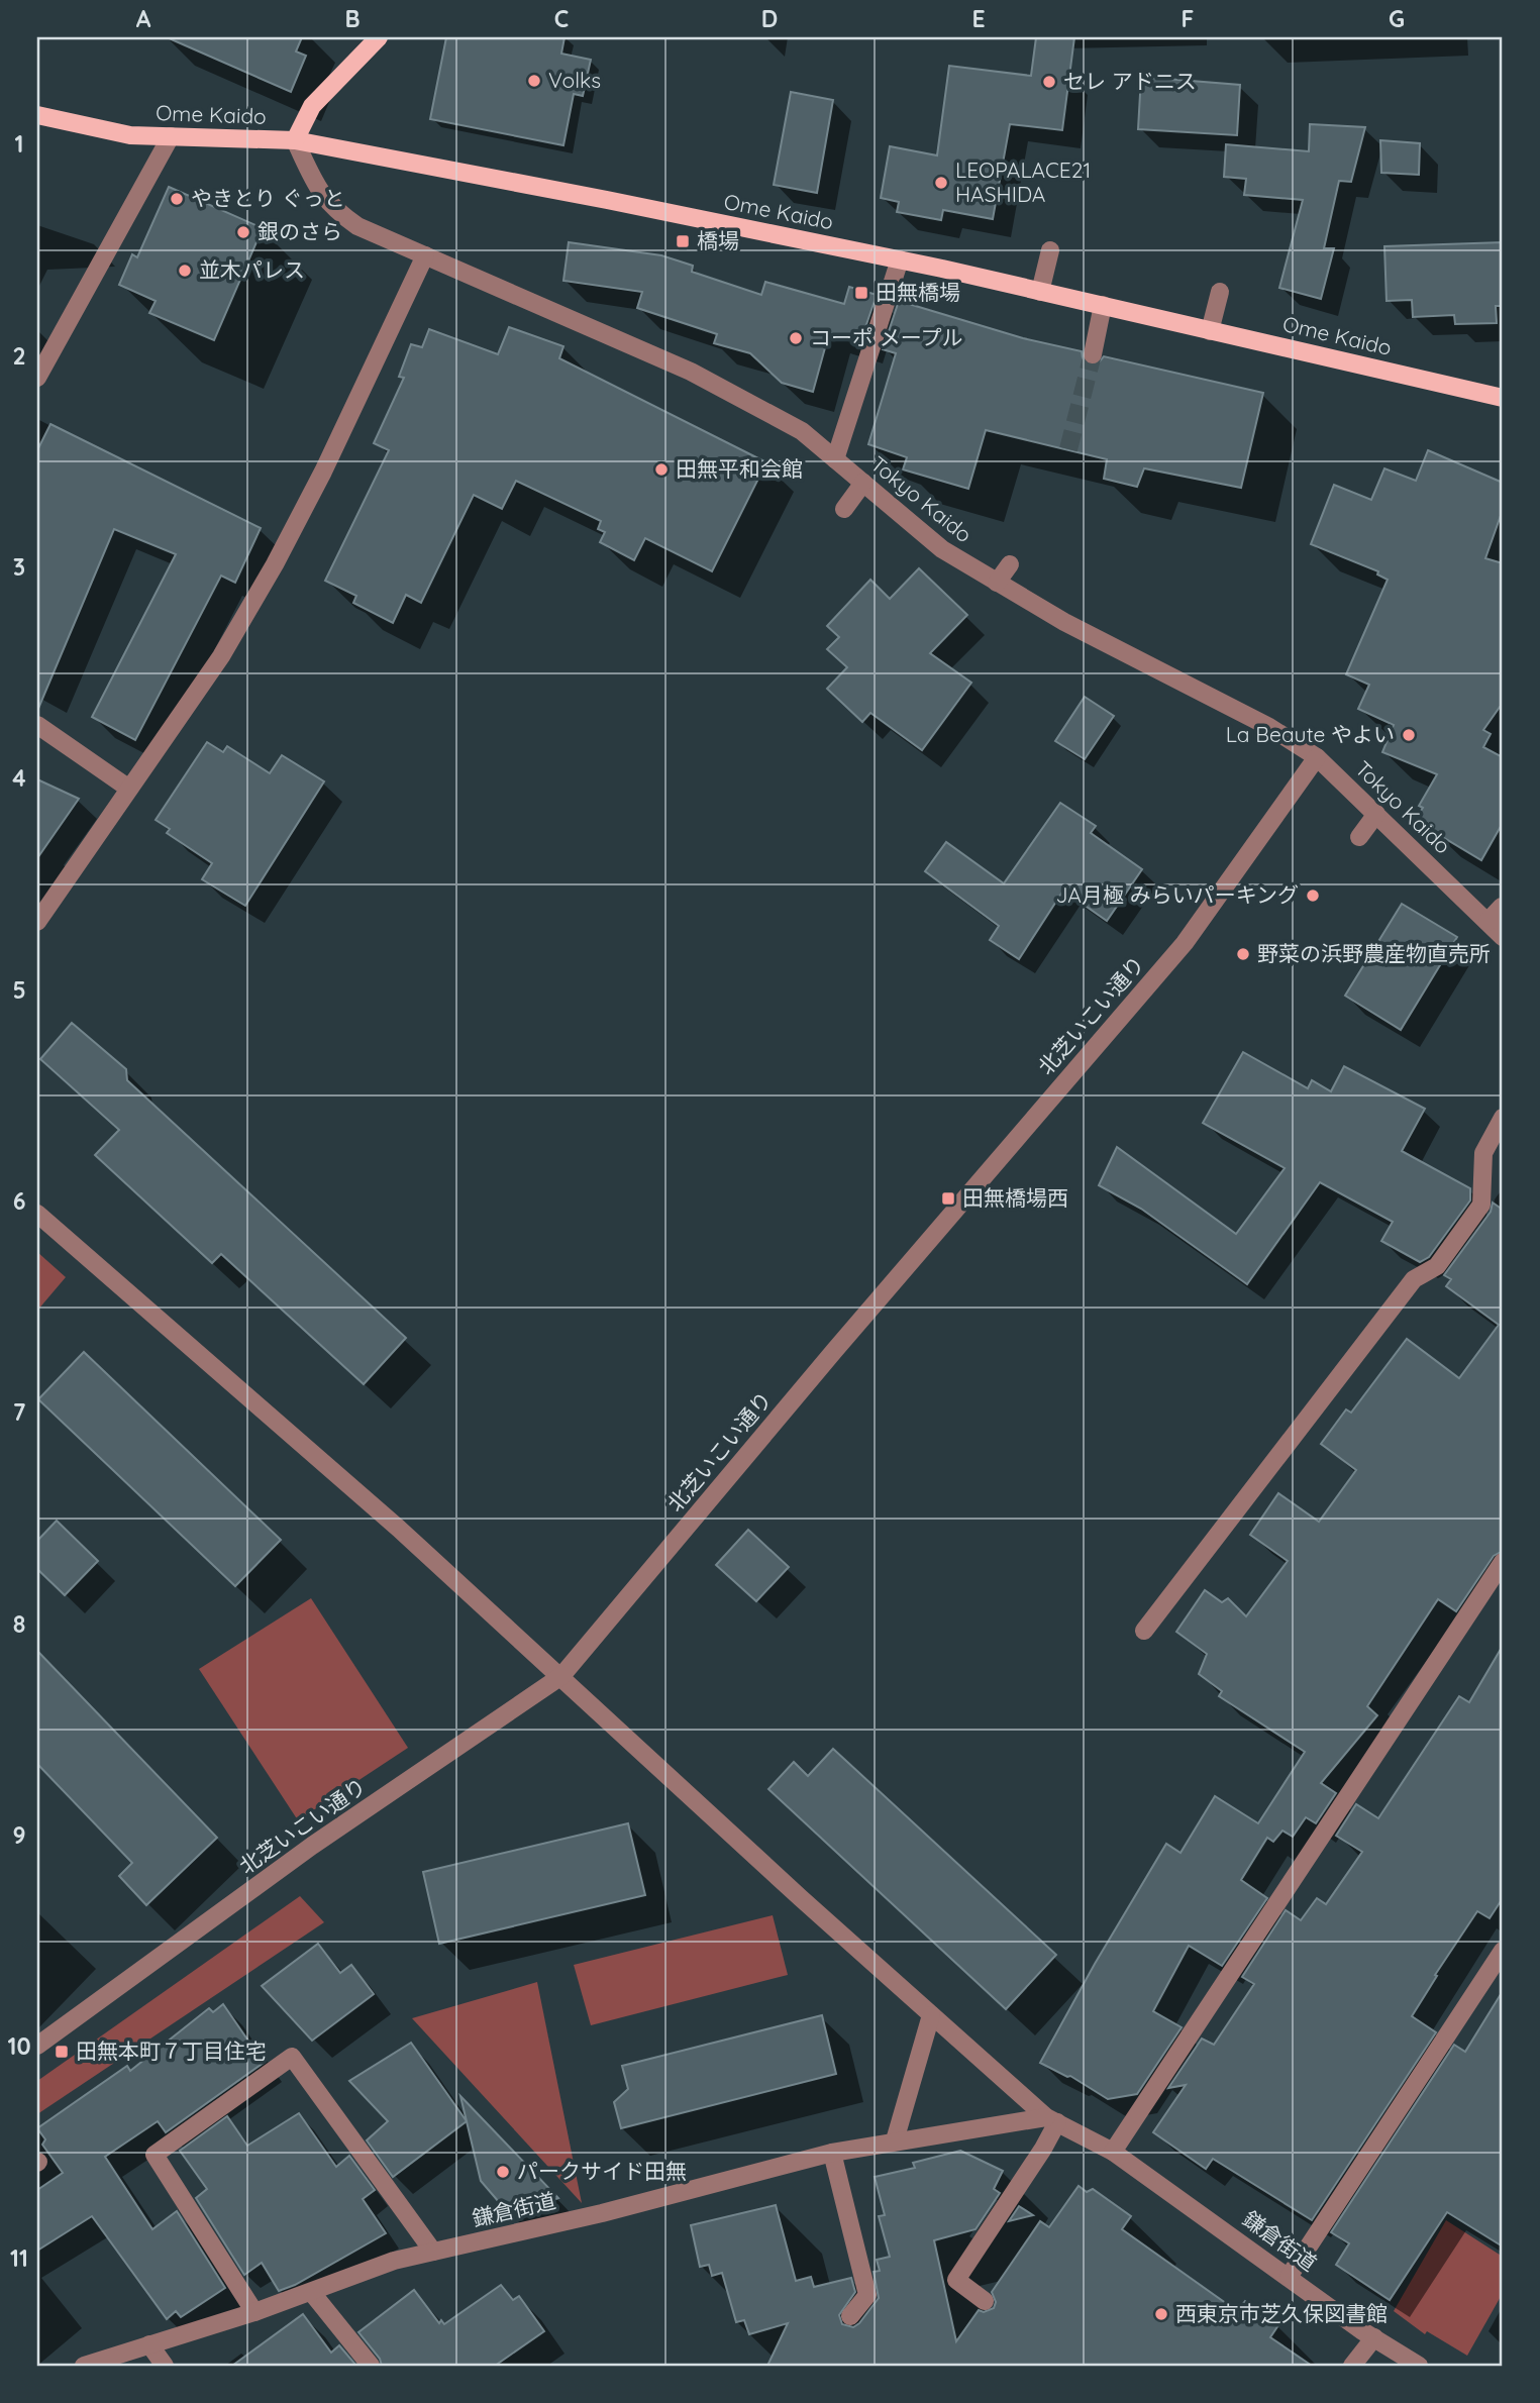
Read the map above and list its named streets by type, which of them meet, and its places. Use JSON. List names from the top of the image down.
{
  "streets": {
    "main road": ["Ome Kaido"],
    "street": ["Tokyo Kaido", "北芝いこい通り", "鎌倉街道"]
  },
  "crossings": [
    ["Ome Kaido", "Tokyo Kaido"],
    ["Tokyo Kaido", "北芝いこい通り"],
    ["北芝いこい通り", "鎌倉街道"]
  ],
  "places": {
    "other": [
      "Volks",
      "セレ アドニス",
      "LEOPALACE21 HASHIDA",
      "やきとり ぐっと",
      "銀のさら",
      "並木パレス",
      "コーポ メープル",
      "田無平和会館",
      "La Beaute やよい",
      "JA月極 みらいパーキング",
      "野菜の浜野農産物直売所",
      "パークサイド田無",
      "西東京市芝久保図書館"
    ],
    "transit": [
      "橋場",
      "田無橋場",
      "田無橋場西",
      "田無本町７丁目住宅"
    ]
  },
  "grid": {
    "columns": [
      "A",
      "B",
      "C",
      "D",
      "E",
      "F",
      "G"
    ],
    "rows": [
      "1",
      "2",
      "3",
      "4",
      "5",
      "6",
      "7",
      "8",
      "9",
      "10",
      "11"
    ]
  }
}
